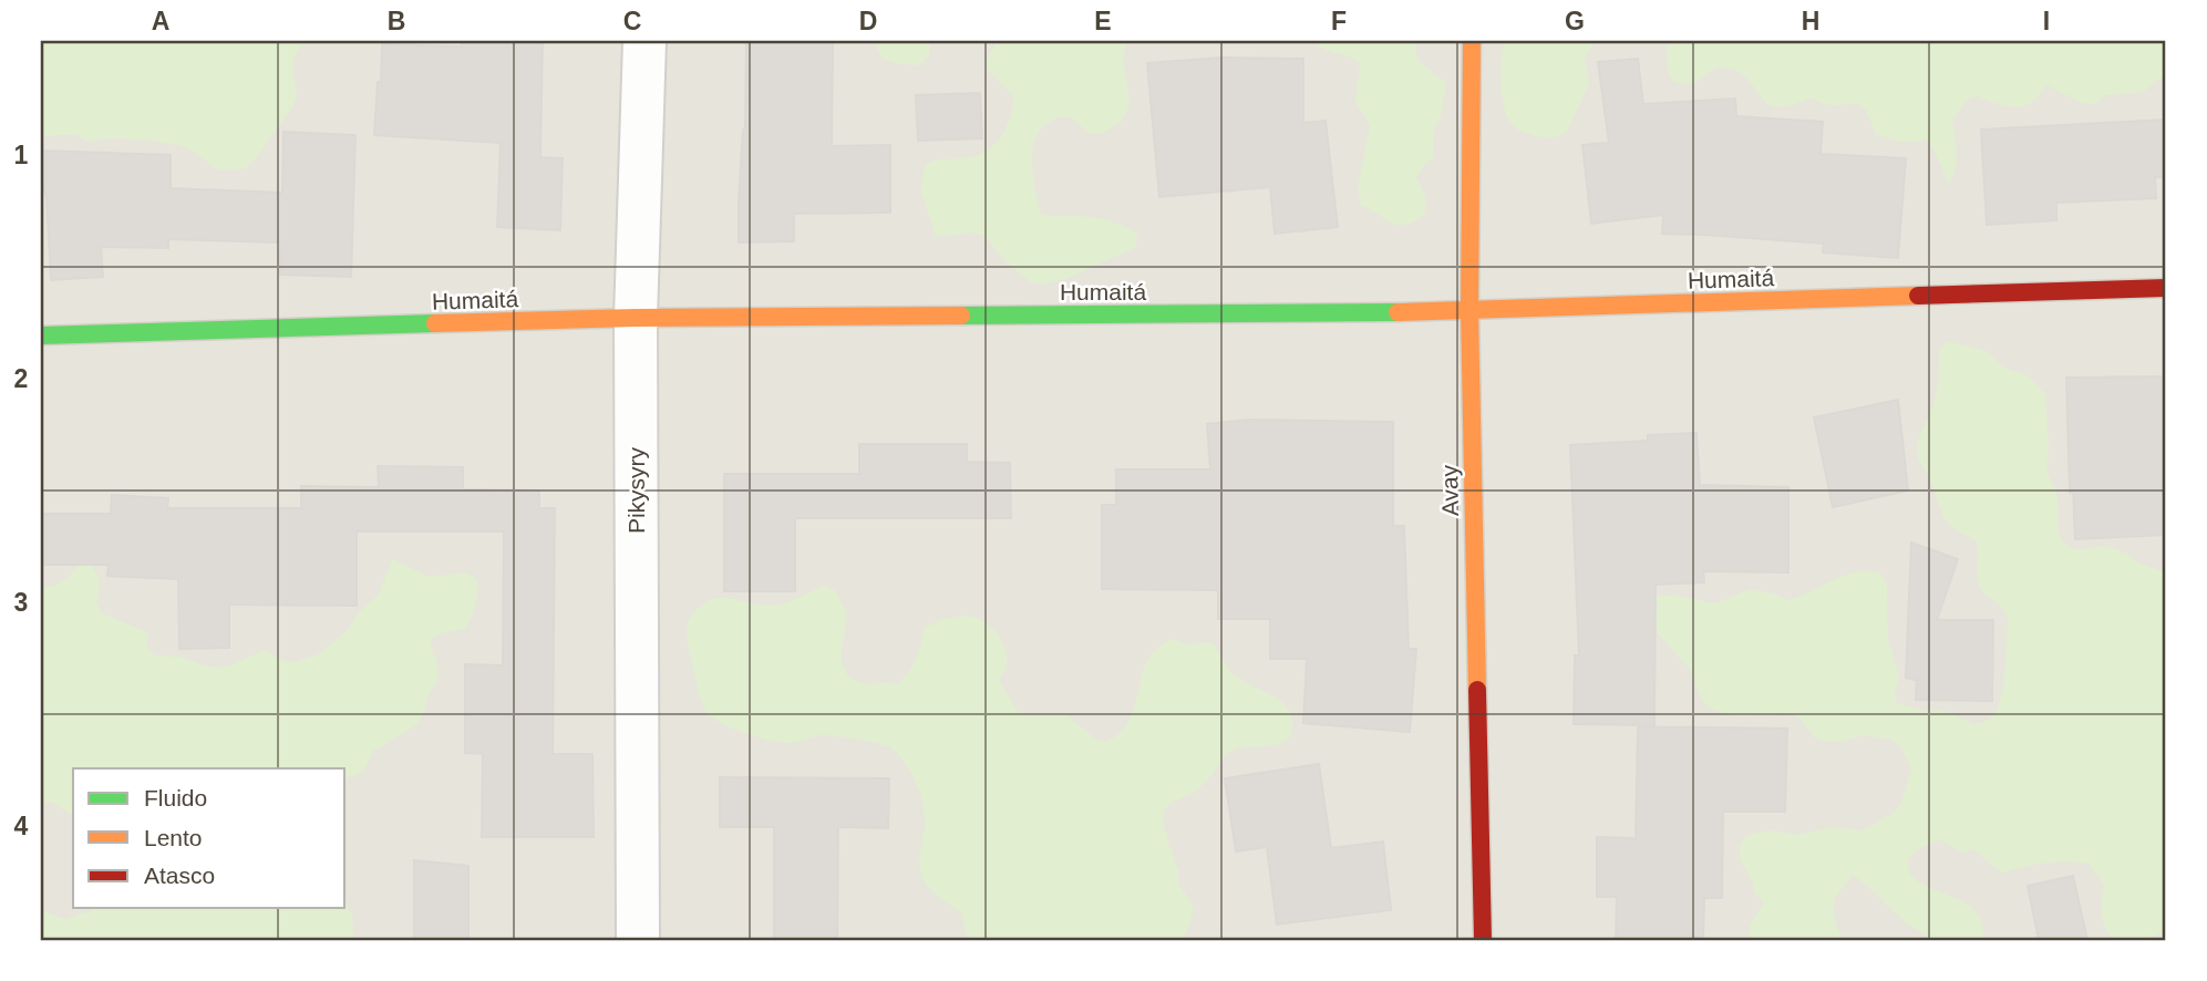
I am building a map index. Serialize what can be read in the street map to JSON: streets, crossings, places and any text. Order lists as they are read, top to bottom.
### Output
{
  "streets": {
    "street": ["Humaitá", "Pikysyry", "Avay"]
  },
  "crossings": [
    ["Humaitá", "Pikysyry"],
    ["Humaitá", "Avay"]
  ],
  "legend": ["Fluido", "Lento", "Atasco"],
  "grid": {
    "columns": [
      "A",
      "B",
      "C",
      "D",
      "E",
      "F",
      "G",
      "H",
      "I"
    ],
    "rows": [
      "1",
      "2",
      "3",
      "4"
    ]
  }
}
